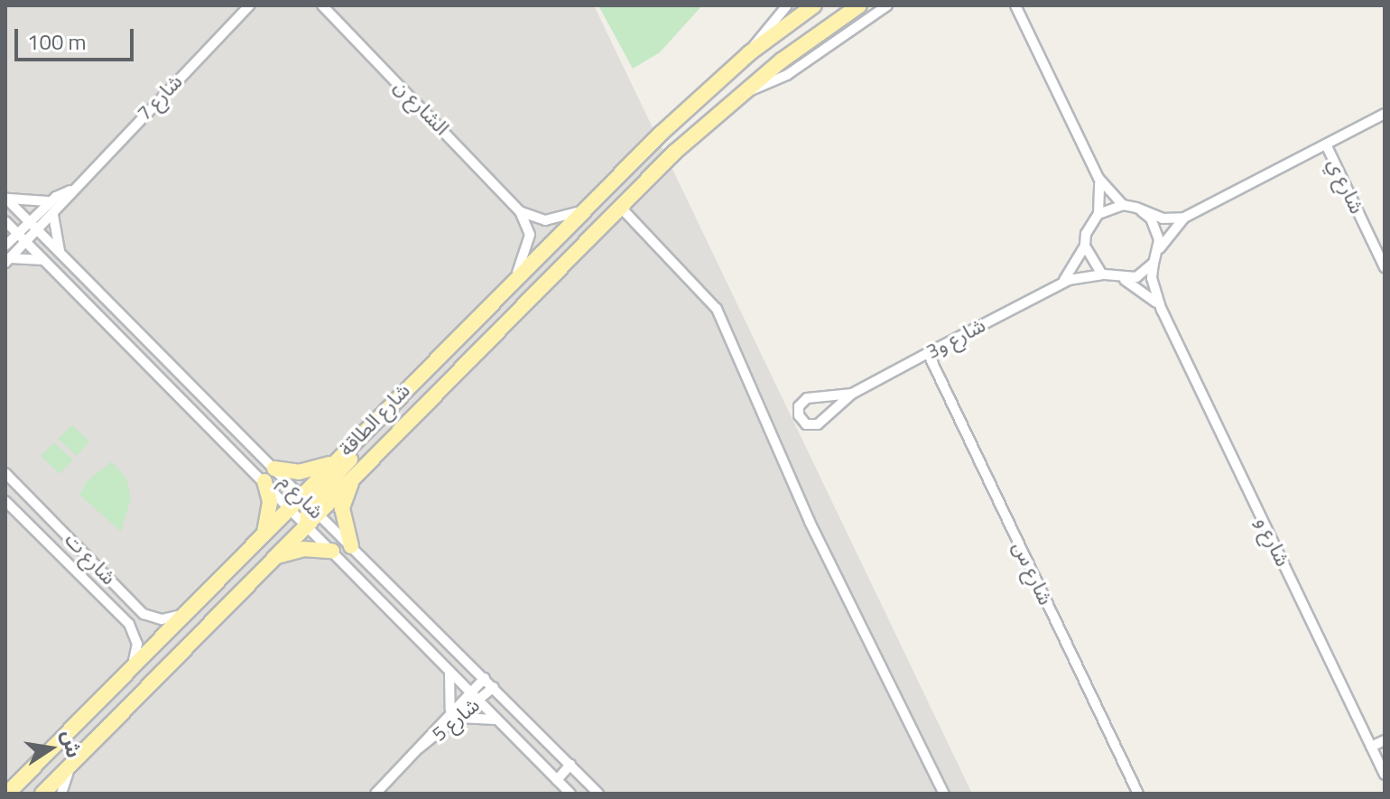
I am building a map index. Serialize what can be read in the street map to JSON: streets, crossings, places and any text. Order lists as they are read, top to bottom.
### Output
{
  "streets": {
    "main road": ["شارع الطاقة"],
    "street": [
      "شارع 7",
      "الشارع ن",
      "شارع ي",
      "شارع و3",
      "شارع م",
      "شارع و",
      "شارع ت",
      "شارع س",
      "شارع 5"
    ]
  },
  "crossings": [
    ["شارع 7", "شارع م"],
    ["الشارع ن", "شارع الطاقة"],
    ["شارع و3", "شارع و"],
    ["شارع و3", "شارع س"],
    ["شارع الطاقة", "شارع م"],
    ["شارع الطاقة", "شارع ت"],
    ["شارع م", "شارع 5"]
  ],
  "scale_bar": "100 m",
  "north": "right"
}
